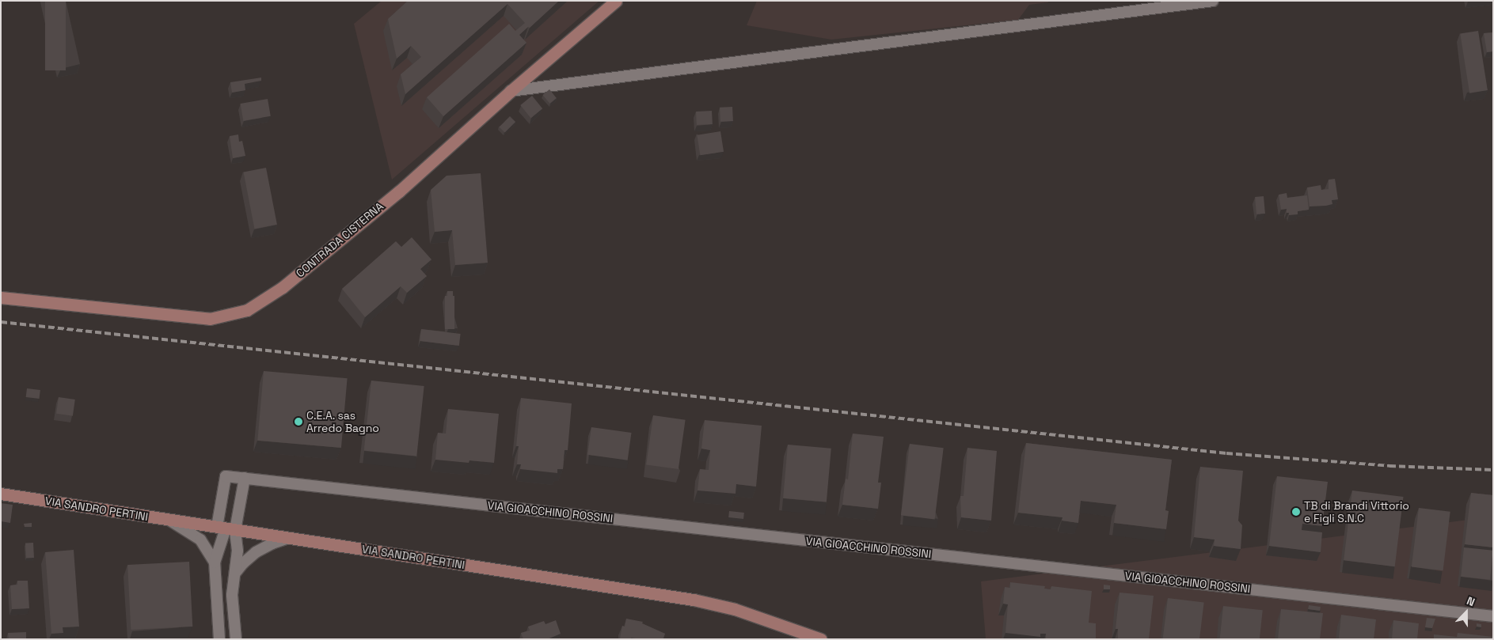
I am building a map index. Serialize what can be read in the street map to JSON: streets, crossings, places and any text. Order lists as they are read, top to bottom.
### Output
{
  "streets": {
    "main road": ["CONTRADA CISTERNA", "VIA SANDRO PERTINI"],
    "street": ["VIA GIOACCHINO ROSSINI"]
  },
  "crossings": [
    ["VIA SANDRO PERTINI", "VIA GIOACCHINO ROSSINI"]
  ],
  "places": ["C.E.A. sas Arredo Bagno", "TB di Brandi Vittorio e Figli S.N.C"],
  "north": "top"
}
